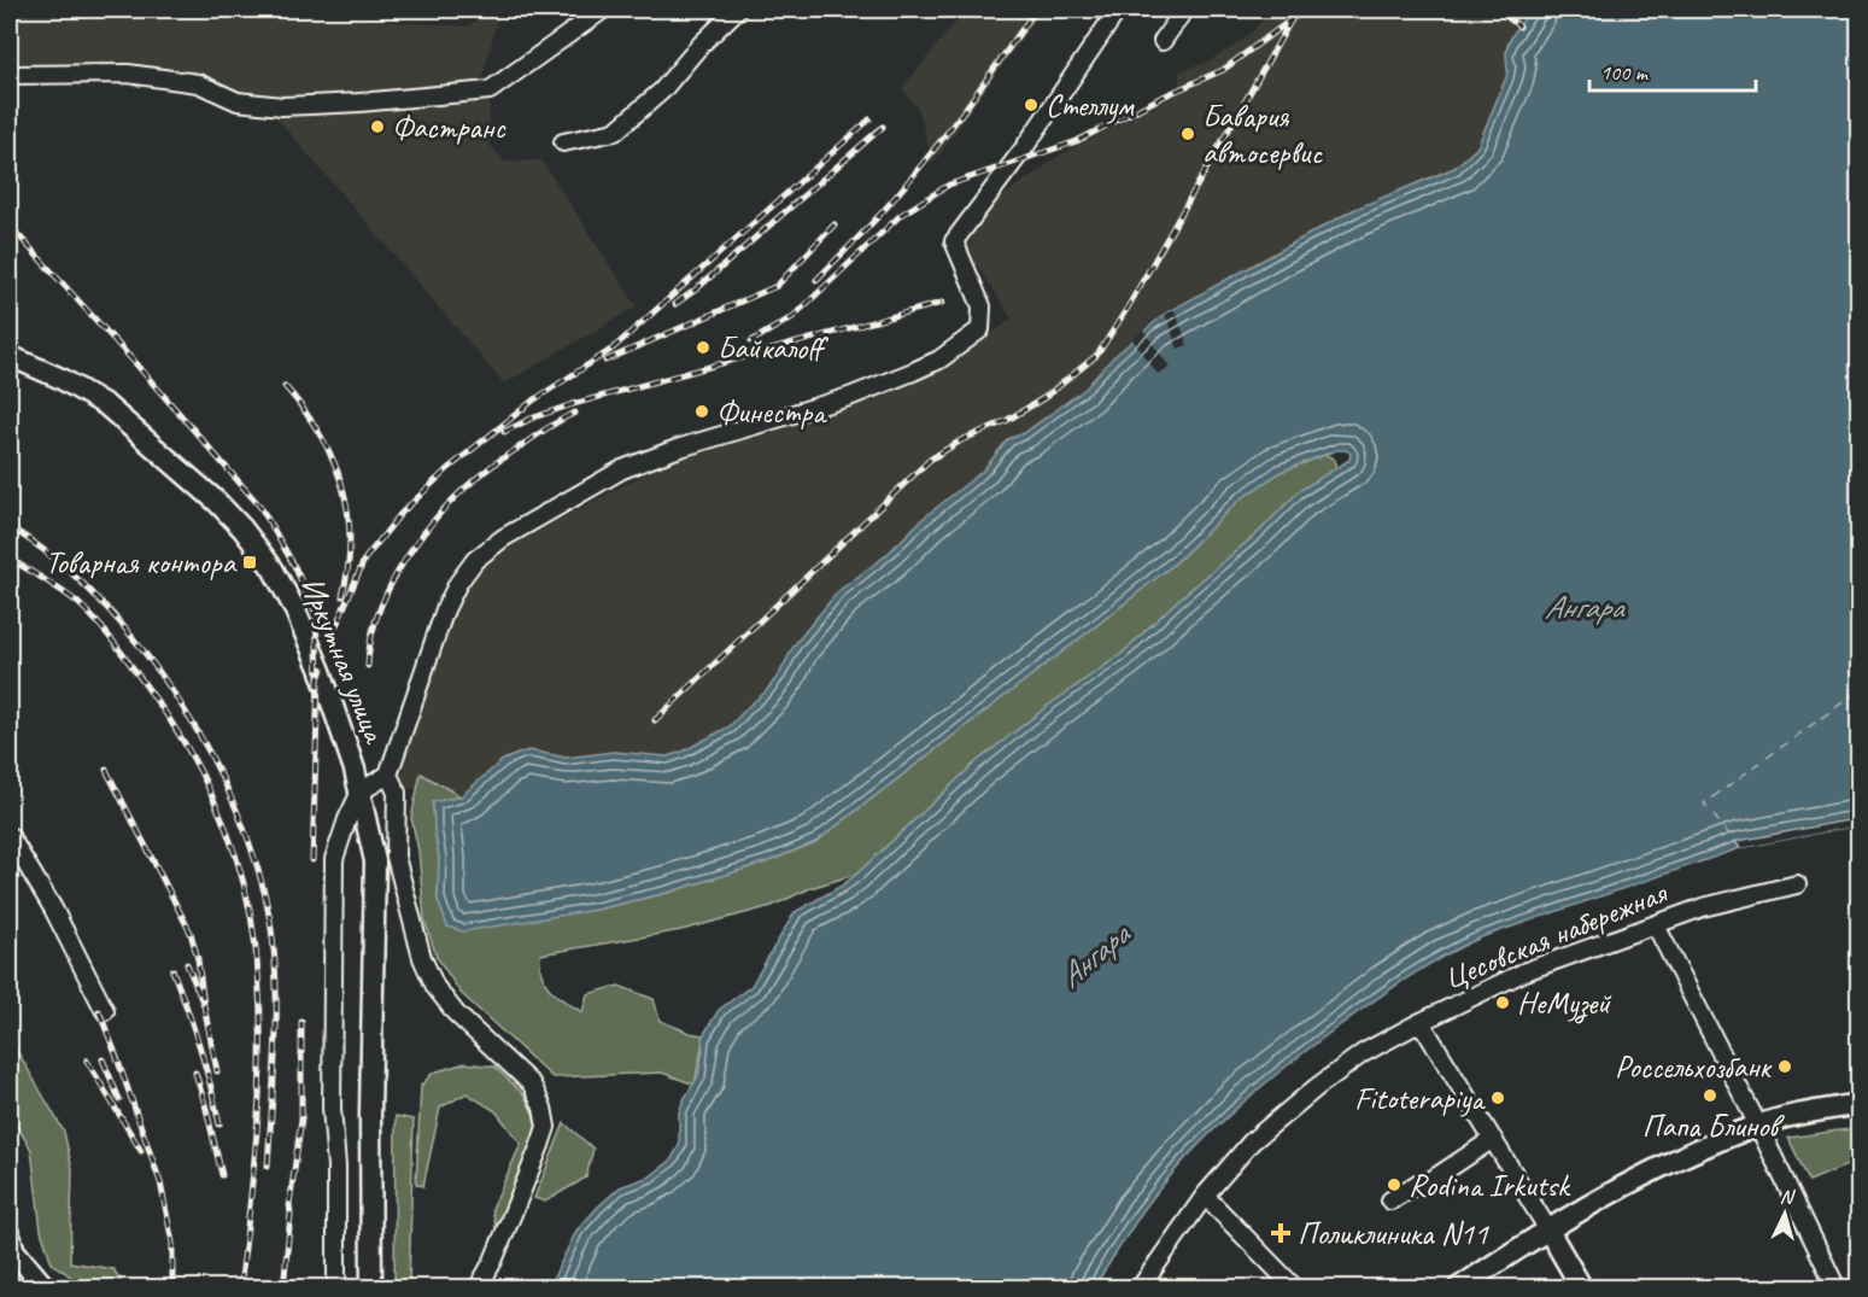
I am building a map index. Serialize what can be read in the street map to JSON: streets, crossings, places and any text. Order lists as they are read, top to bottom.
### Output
{
  "streets": {
    "main road": ["Иркутная улица"],
    "street": ["Цесовская набережная"]
  },
  "water": ["Ангара"],
  "places": {
    "other": [
      "Стеллум",
      "Фастранс",
      "Бавария автосервис",
      "Байкалoff",
      "Финестра",
      "НеМузей",
      "Россельхозбанк",
      "Папа Блинов",
      "Fitoterapiya",
      "Rodina Irkutsk"
    ],
    "transit": ["Товарная контора"],
    "health": ["Поликлиника N11"]
  },
  "scale_bar": "100 m",
  "north": "top"
}
